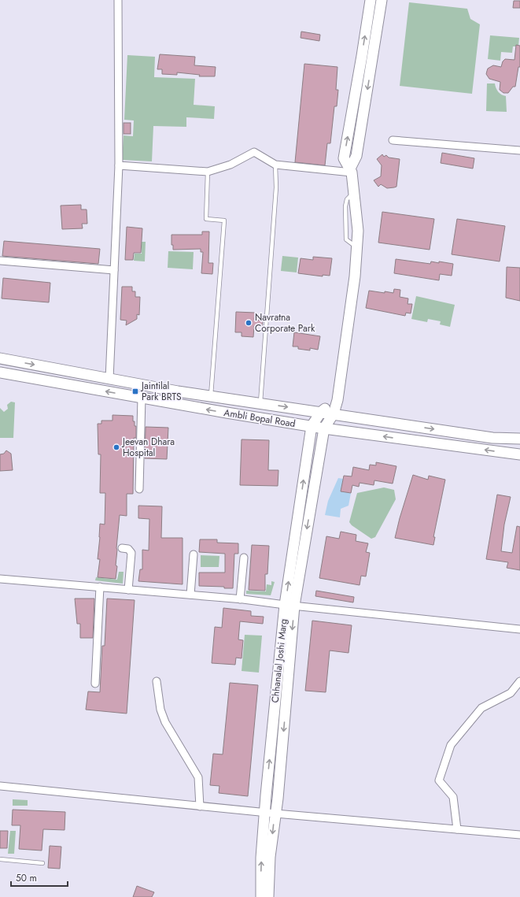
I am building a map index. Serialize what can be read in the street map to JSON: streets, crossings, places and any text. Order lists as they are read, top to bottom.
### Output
{
  "streets": {
    "street": ["Ambli Bopal Road", "Chhanalal Joshi Marg"]
  },
  "crossings": [
    ["Ambli Bopal Road", "Chhanalal Joshi Marg"]
  ],
  "places": {
    "other": ["Navratna Corporate Park", "Jeevan Dhara Hospital"],
    "transit": ["Jaintilal Park BRTS"]
  },
  "scale_bar": "50 m"
}
